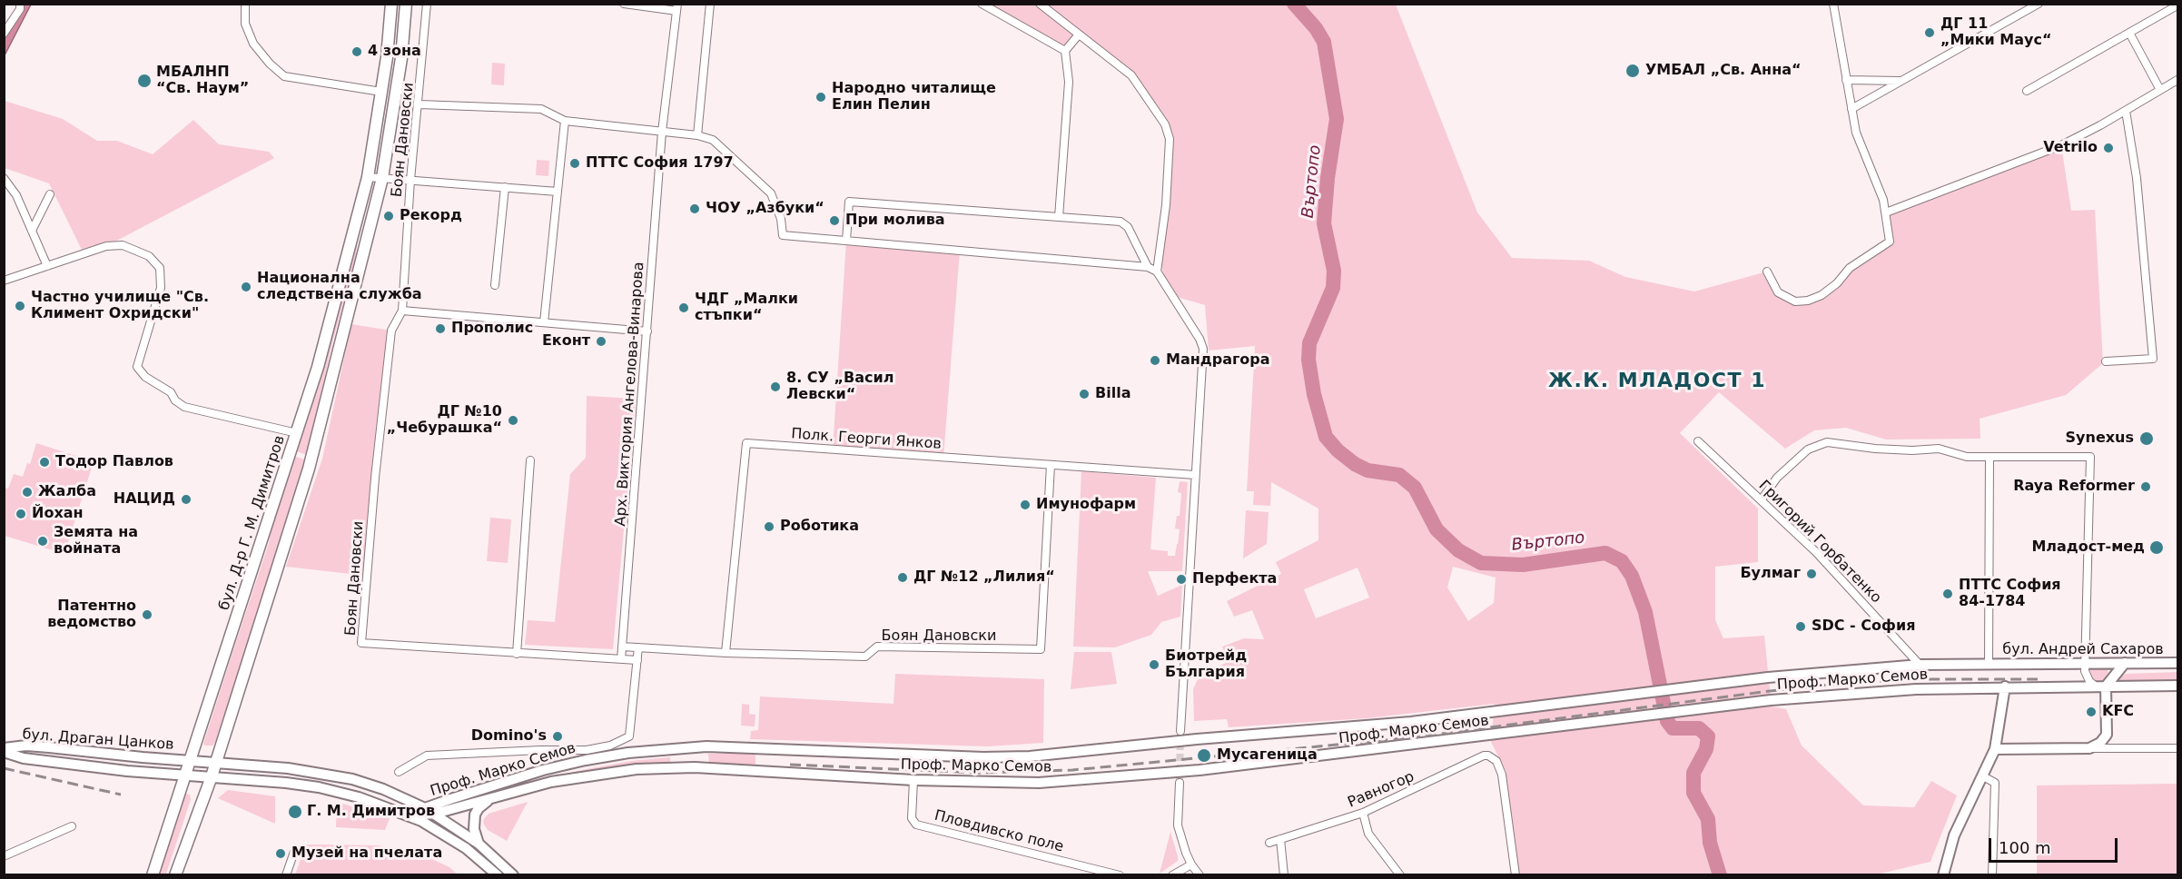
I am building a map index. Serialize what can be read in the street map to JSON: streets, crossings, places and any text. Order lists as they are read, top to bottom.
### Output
{
  "streets": {
    "main road": [
      "бул. Д-р Г. М. Димитров",
      "бул. Андрей Сахаров",
      "Проф. Марко Семов",
      "бул. Драган Цанков"
    ],
    "street": [
      "Боян Дановски",
      "Арх. Виктория Ангелова-Винарова",
      "Полк. Георги Янков",
      "Григорий Горбатенко",
      "Равногор",
      "Пловдивско поле"
    ]
  },
  "crossings": [
    ["Боян Дановски", "Арх. Виктория Ангелова-Винарова"],
    ["Боян Дановски", "Полк. Георги Янков"],
    ["бул. Д-р Г. М. Димитров", "бул. Драган Цанков"],
    ["Григорий Горбатенко", "Проф. Марко Семов"],
    ["бул. Андрей Сахаров", "Проф. Марко Семов"],
    ["Проф. Марко Семов", "бул. Драган Цанков"],
    ["Проф. Марко Семов", "Пловдивско поле"]
  ],
  "districts": ["Ж.К. МЛАДОСТ 1"],
  "water": ["Въртопо"],
  "places": [
    "ДГ 11 „Мики Маус“",
    "4 зона",
    "УМБАЛ „Св. Анна“",
    "MБАЛНП “Св. Наум”",
    "Народно читалище Елин Пелин",
    "Vetrilo",
    "ПТТС София 1797",
    "ЧОУ „Азбуки“",
    "Рекорд",
    "При молива",
    "Национална следствена служба",
    "Частно училище \"Св. Климент Охридски\"",
    "ЧДГ „Малки стъпки“",
    "Прополис",
    "Еконт",
    "Мандрагора",
    "8. СУ „Васил Левски“",
    "Billa",
    "ДГ №10 „Чебурашка“",
    "Synexus",
    "Тодор Павлов",
    "Raya Reformer",
    "Жалба",
    "НАЦИД",
    "Имунофарм",
    "Йохан",
    "Роботика",
    "Земята на войната",
    "Младост-мед",
    "Булмаг",
    "ДГ №12 „Лилия“",
    "Перфекта",
    "ПТТС София 84-1784",
    "Патентно ведомство",
    "SDC - София",
    "Биотрейд България",
    "KFC",
    "Domino's",
    "Мусагеница",
    "Г. М. Димитров",
    "Музей на пчелата"
  ],
  "scale_bar": "100 m"
}
